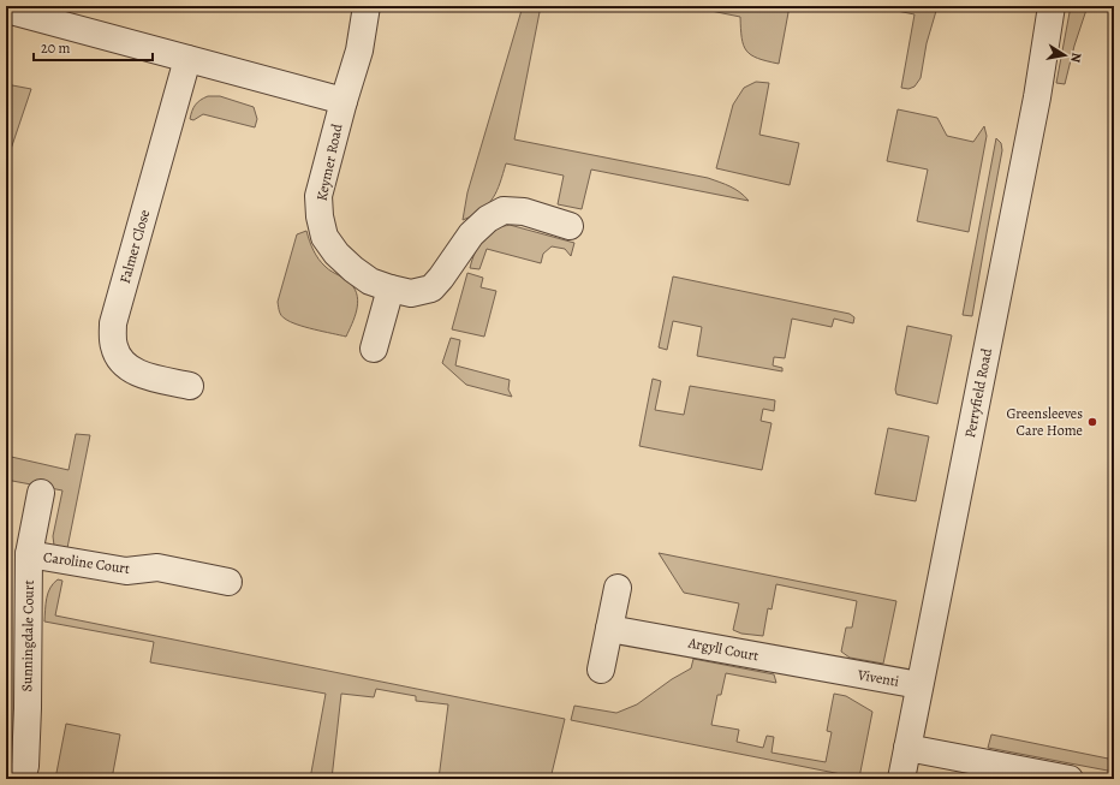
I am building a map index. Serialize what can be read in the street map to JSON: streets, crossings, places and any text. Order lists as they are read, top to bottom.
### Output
{
  "streets": {
    "street": [
      "Keymer Road",
      "Falmer Close",
      "Perryfield Road",
      "Caroline Court",
      "Sunningdale Court",
      "Argyll Court",
      "Viventi"
    ]
  },
  "crossings": [
    ["Perryfield Road", "Viventi"],
    ["Caroline Court", "Sunningdale Court"],
    ["Argyll Court", "Viventi"]
  ],
  "places": ["Greensleeves Care Home"],
  "scale_bar": "20 m",
  "north": "right"
}
